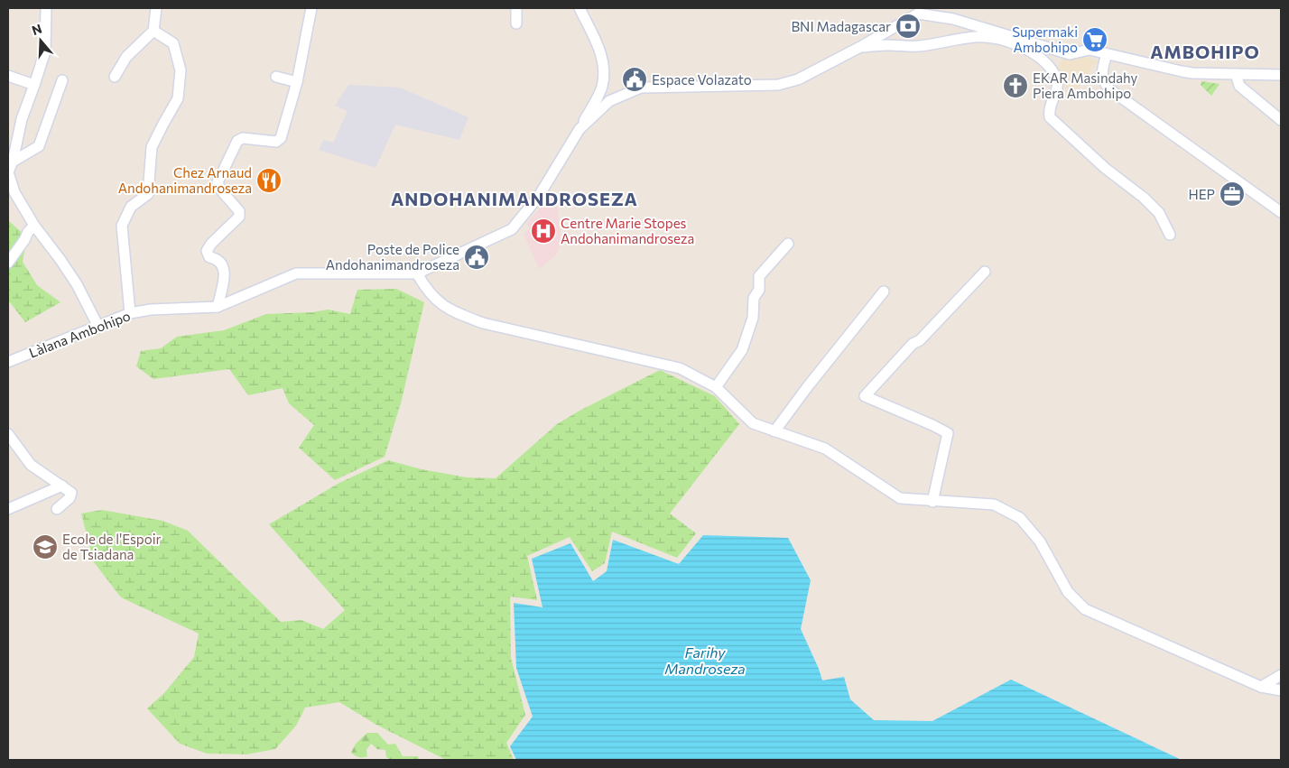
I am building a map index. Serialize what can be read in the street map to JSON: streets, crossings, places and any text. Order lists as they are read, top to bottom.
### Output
{
  "streets": {
    "street": ["Làlana Ambohipo"]
  },
  "districts": ["AMBOHIPO", "ANDOHANIMANDROSEZA"],
  "water": ["Farihy Mandroseza"],
  "places": {
    "bank": ["BNI Madagascar"],
    "supermarket": ["Supermaki Ambohipo"],
    "public building": ["Espace Volazato", "Poste de Police Andohanimandroseza"],
    "church": ["EKAR Masindahy Piera Ambohipo"],
    "restaurant": ["Chez Arnaud Andohanimandroseza"],
    "office": ["HEP"],
    "hospital": ["Centre Marie Stopes Andohanimandroseza"],
    "school or university": ["Ecole de l'Espoir de Tsiadana"]
  },
  "north": "top"
}
